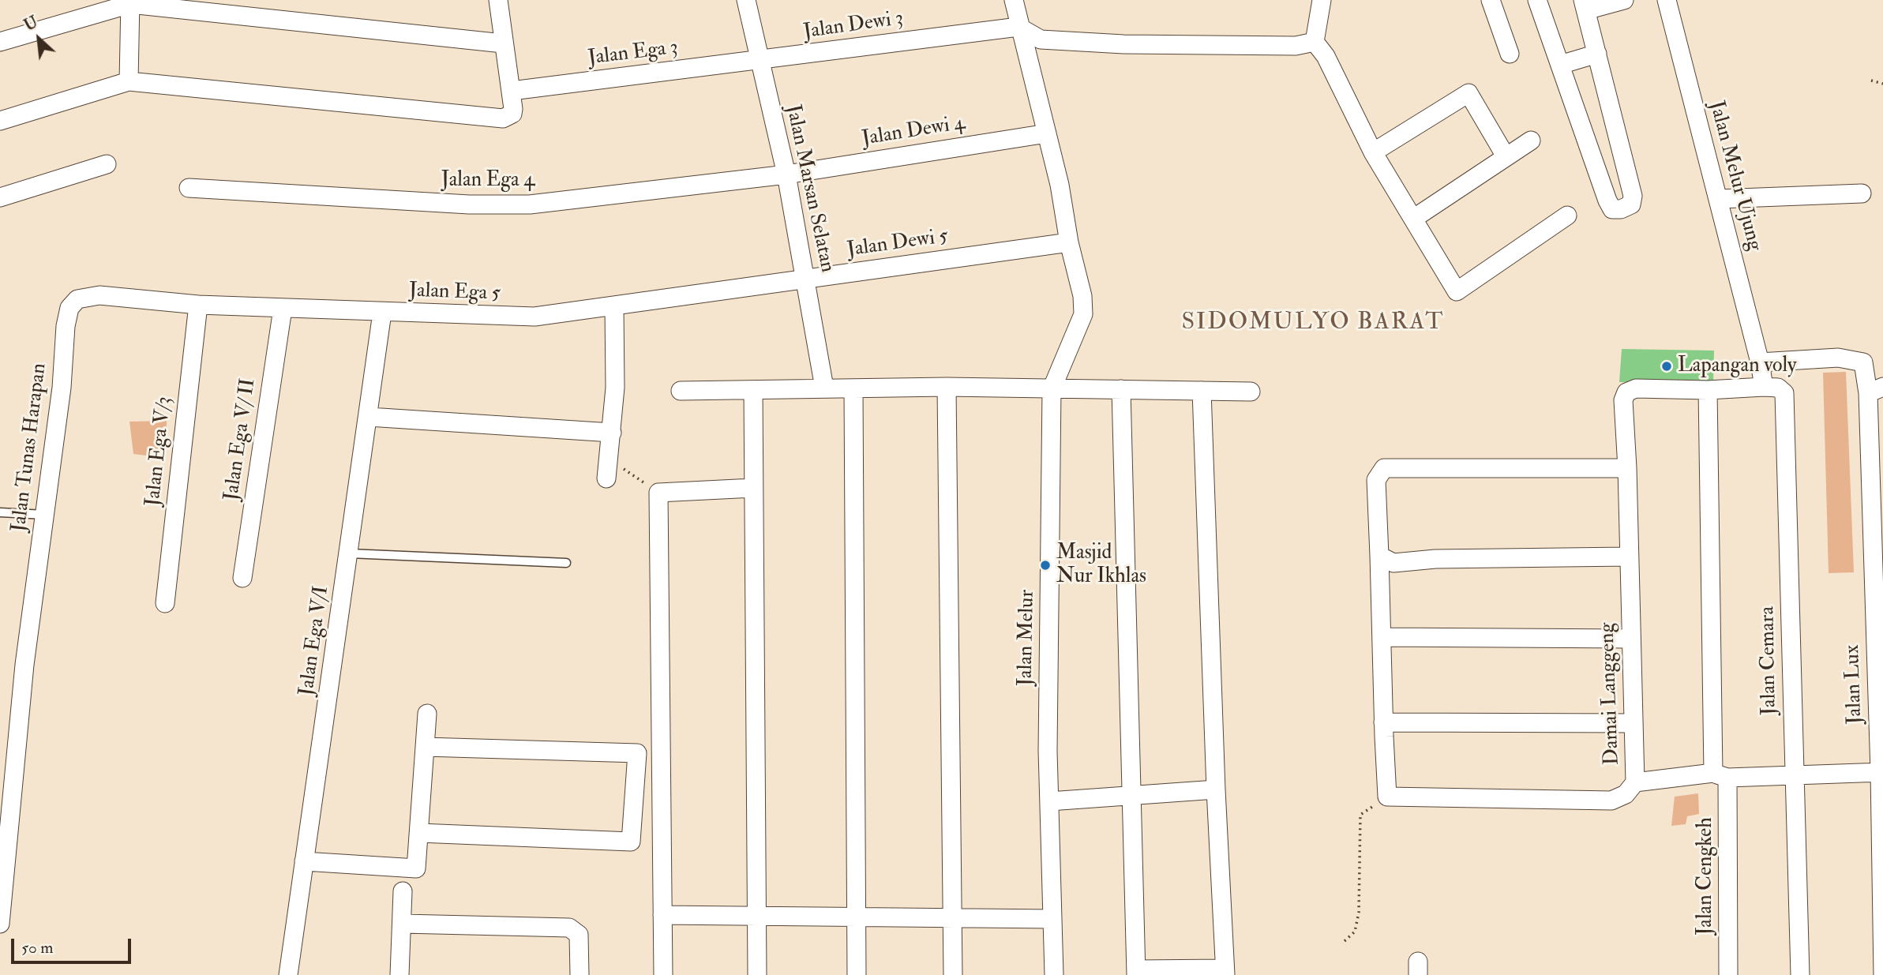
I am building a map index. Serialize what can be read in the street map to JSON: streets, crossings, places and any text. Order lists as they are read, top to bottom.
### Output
{
  "streets": {
    "street": [
      "Jalan Dewi 3",
      "Jalan Ega 3",
      "Jalan Dewi 4",
      "Jalan Melur Ujung",
      "Jalan Ega 4",
      "Jalan Marsan Selatan",
      "Jalan Dewi 5",
      "Jalan Ega 5",
      "Jalan Ega V/ II",
      "Jalan Tunas Harapan",
      "Jalan Ega V/3",
      "Jalan Melur",
      "Jalan Ega V/I",
      "Jalan Cemara",
      "Jalan Lux",
      "Damai Langgeng",
      "Jalan Cengkeh"
    ]
  },
  "crossings": [
    ["Jalan Dewi 3", "Jalan Ega 3"],
    ["Jalan Dewi 3", "Jalan Marsan Selatan"],
    ["Jalan Dewi 3", "Jalan Melur"],
    ["Jalan Ega 3", "Jalan Marsan Selatan"],
    ["Jalan Dewi 4", "Jalan Ega 4"],
    ["Jalan Dewi 4", "Jalan Marsan Selatan"],
    ["Jalan Dewi 4", "Jalan Melur"],
    ["Jalan Melur Ujung", "Jalan Lux"],
    ["Jalan Ega 4", "Jalan Marsan Selatan"],
    ["Jalan Marsan Selatan", "Jalan Dewi 5"],
    ["Jalan Marsan Selatan", "Jalan Ega 5"],
    ["Jalan Dewi 5", "Jalan Ega 5"],
    ["Jalan Dewi 5", "Jalan Melur"],
    ["Jalan Ega 5", "Jalan Ega V/ II"],
    ["Jalan Ega 5", "Jalan Tunas Harapan"],
    ["Jalan Ega 5", "Jalan Ega V/3"],
    ["Jalan Ega 5", "Jalan Ega V/I"],
    ["Jalan Cemara", "Damai Langgeng"],
    ["Jalan Lux", "Damai Langgeng"],
    ["Damai Langgeng", "Jalan Cengkeh"]
  ],
  "districts": ["SIDOMULYO BARAT"],
  "places": ["Lapangan voly", "Masjid Nur Ikhlas"],
  "scale_bar": "50 m",
  "north": "top left"
}
